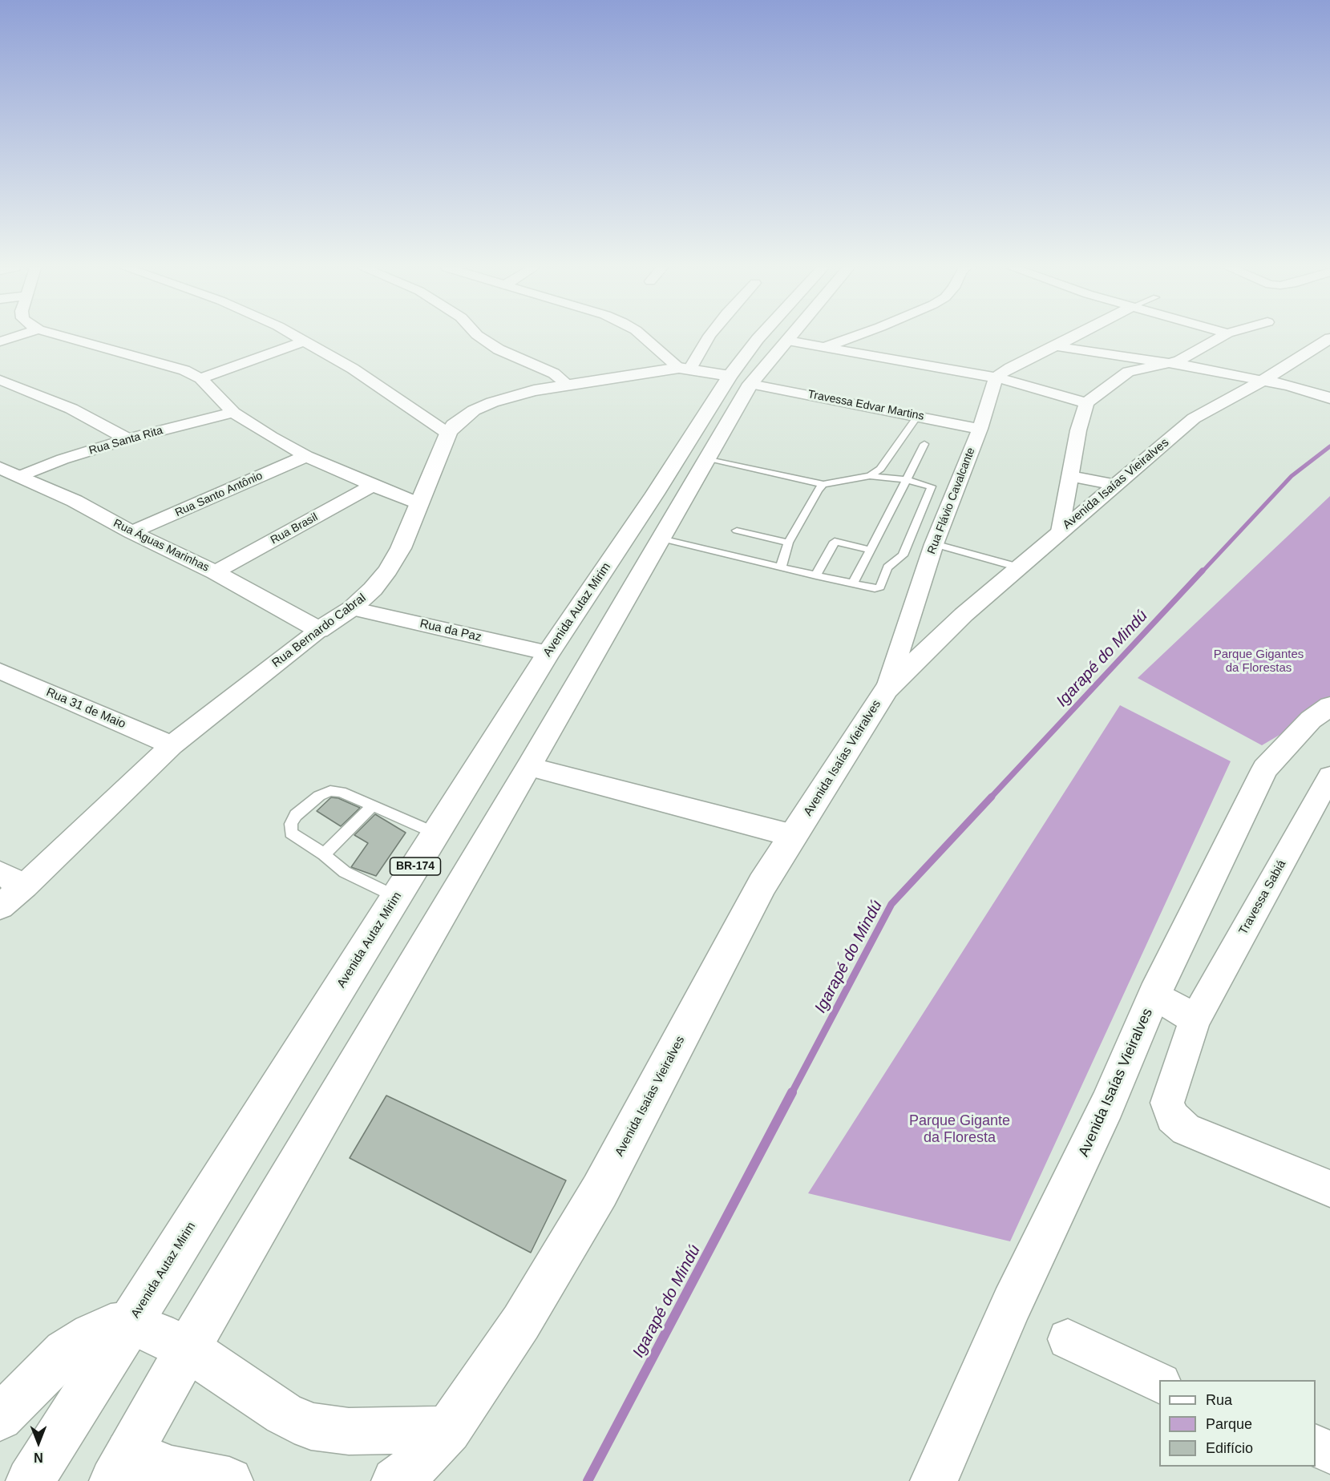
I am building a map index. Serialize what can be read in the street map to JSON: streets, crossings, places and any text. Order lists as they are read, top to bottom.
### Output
{
  "streets": {
    "main road": [
      "Avenida Isaías Vieiralves",
      "Rua Águas Marinhas",
      "Avenida Autaz Mirim",
      "Rua Bernardo Cabral",
      "BR-174"
    ],
    "street": [
      "Travessa Edvar Martins",
      "Rua Santa Rita",
      "Rua Santo Antônio",
      "Rua Flávio Cavalcante",
      "Rua Brasil",
      "Rua da Paz",
      "Rua 31 de Maio",
      "Travessa Sabiá"
    ]
  },
  "crossings": [
    ["Travessa Edvar Martins", "Rua Flávio Cavalcante"],
    ["Travessa Edvar Martins", "Avenida Autaz Mirim"],
    ["Travessa Edvar Martins", "Rua Bernardo Cabral"],
    ["Rua Santa Rita", "Rua Águas Marinhas"],
    ["Avenida Isaías Vieiralves", "Rua Flávio Cavalcante"],
    ["Rua Santo Antônio", "Rua Águas Marinhas"],
    ["Rua Brasil", "Rua Águas Marinhas"],
    ["Rua Águas Marinhas", "Rua Bernardo Cabral"],
    ["Avenida Autaz Mirim", "Rua Bernardo Cabral"],
    ["Avenida Autaz Mirim", "Rua da Paz"],
    ["Rua Bernardo Cabral", "Rua da Paz"],
    ["Rua Bernardo Cabral", "Rua 31 de Maio"]
  ],
  "water": ["Igarapé do Mindú"],
  "parks": ["Parque Gigantes da Florestas", "Parque Gigante da Floresta"],
  "legend": ["Rua", "Parque", "Edifício"],
  "north": "bottom"
}
